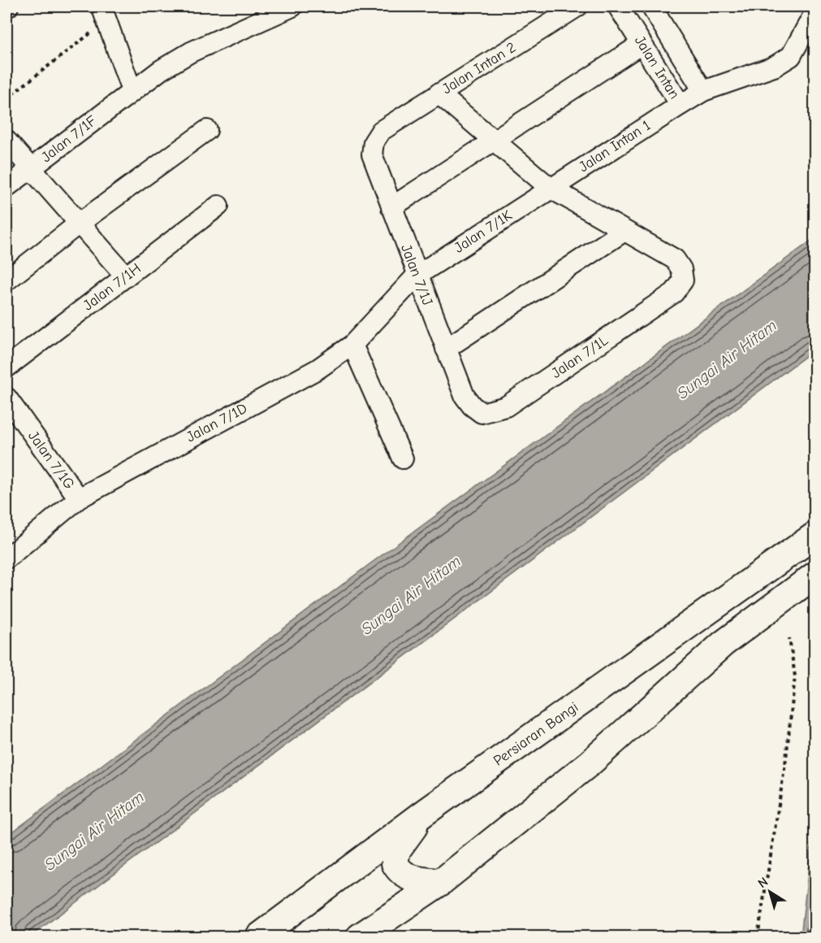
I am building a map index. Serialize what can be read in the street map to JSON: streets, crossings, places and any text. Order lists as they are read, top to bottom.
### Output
{
  "streets": {
    "main road": ["Persiaran Bangi"],
    "street": [
      "Jalan Intan",
      "Jalan Intan 2",
      "Jalan 7/1F",
      "Jalan Intan 1",
      "Jalan 7/1K",
      "Jalan 7/1J",
      "Jalan 7/1H",
      "Jalan 7/1L",
      "Jalan 7/1D",
      "Jalan 7/1G"
    ]
  },
  "crossings": [
    ["Jalan Intan", "Jalan Intan 1"],
    ["Jalan Intan 2", "Jalan 7/1J"],
    ["Jalan Intan 1", "Jalan 7/1K"],
    ["Jalan 7/1K", "Jalan 7/1J"],
    ["Jalan 7/1K", "Jalan 7/1D"],
    ["Jalan 7/1J", "Jalan 7/1L"],
    ["Jalan 7/1J", "Jalan 7/1D"],
    ["Jalan 7/1D", "Jalan 7/1G"]
  ],
  "water": ["Sungai Air Hitam"],
  "north": "top left"
}
